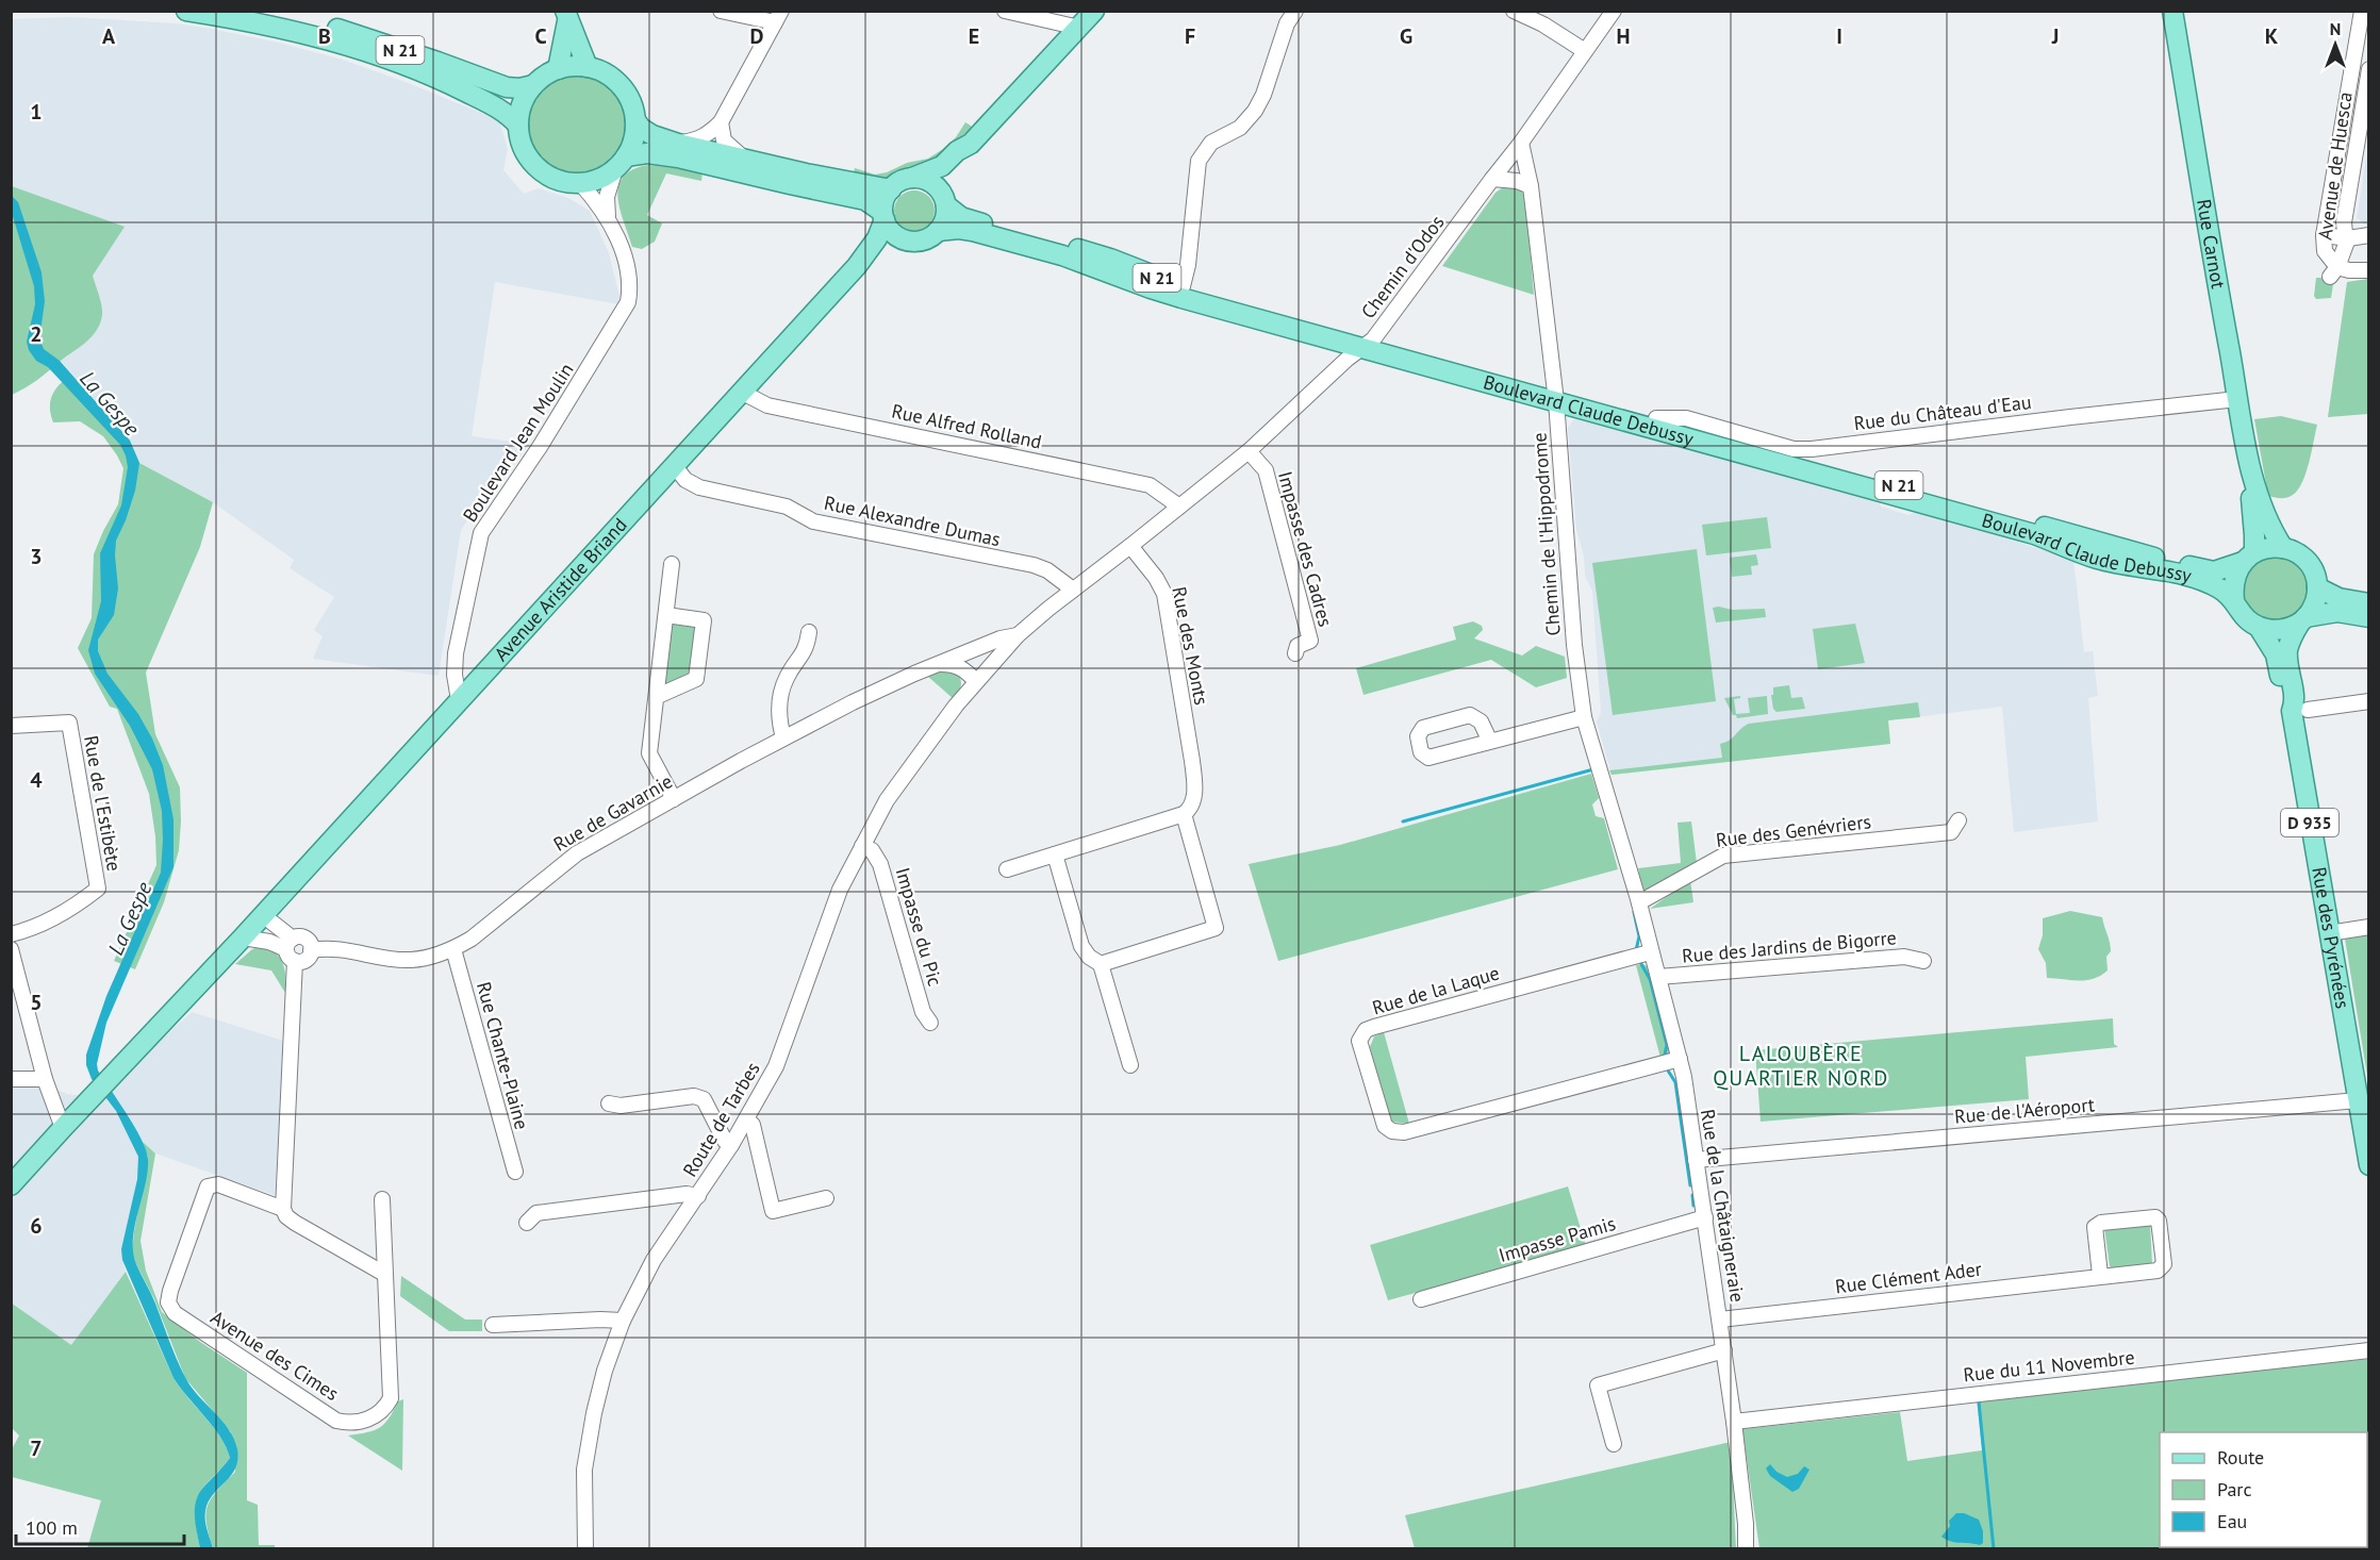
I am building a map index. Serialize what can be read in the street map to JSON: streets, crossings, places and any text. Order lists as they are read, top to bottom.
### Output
{
  "streets": {
    "main road": [
      "N 21",
      "Rue Carnot",
      "Boulevard Claude Debussy",
      "Avenue Aristide Briand",
      "D 935",
      "Rue des Pyrénées"
    ],
    "street": [
      "Avenue de Huesca",
      "Chemin d'Odos",
      "Rue du Château d'Eau",
      "Rue Alfred Rolland",
      "Boulevard Jean Moulin",
      "Rue Alexandre Dumas",
      "Chemin de l'Hippodrome",
      "Impasse des Cadres",
      "Rue des Monts",
      "Rue de l'Estibète",
      "Rue de Gavarnie",
      "Rue des Genévriers",
      "Impasse du Pic",
      "Rue des Jardins de Bigorre",
      "Rue de la Laque",
      "Rue Chante-Plaine",
      "Rue de l'Aéroport",
      "Route de Tarbes",
      "Rue de la Châtaigneraie",
      "Impasse Pamis",
      "Rue Clément Ader",
      "Avenue des Cimes",
      "Rue du 11 Novembre"
    ]
  },
  "crossings": [
    ["N 21", "Boulevard Jean Moulin"],
    ["Rue Carnot", "Boulevard Claude Debussy"],
    ["Rue Carnot", "Rue du Château d'Eau"],
    ["Rue Carnot", "D 935"],
    ["Chemin d'Odos", "Boulevard Claude Debussy"],
    ["Chemin d'Odos", "Rue Alfred Rolland"],
    ["Chemin d'Odos", "Rue Alexandre Dumas"],
    ["Chemin d'Odos", "Chemin de l'Hippodrome"],
    ["Chemin d'Odos", "Impasse des Cadres"],
    ["Chemin d'Odos", "Rue des Monts"],
    ["Chemin d'Odos", "Route de Tarbes"],
    ["Boulevard Claude Debussy", "Rue du Château d'Eau"],
    ["Boulevard Claude Debussy", "Chemin de l'Hippodrome"],
    ["Boulevard Claude Debussy", "Avenue Aristide Briand"],
    ["Boulevard Claude Debussy", "D 935"],
    ["Rue Alfred Rolland", "Avenue Aristide Briand"],
    ["Boulevard Jean Moulin", "Avenue Aristide Briand"],
    ["Rue Alexandre Dumas", "Avenue Aristide Briand"],
    ["Rue Alexandre Dumas", "Route de Tarbes"],
    ["Chemin de l'Hippodrome", "Rue de la Châtaigneraie"],
    ["Rue de Gavarnie", "Rue Chante-Plaine"],
    ["Rue de Gavarnie", "Route de Tarbes"],
    ["D 935", "Rue des Pyrénées"],
    ["Rue des Genévriers", "Rue de la Châtaigneraie"],
    ["Impasse du Pic", "Route de Tarbes"],
    ["Rue des Pyrénées", "Rue de l'Aéroport"],
    ["Rue des Jardins de Bigorre", "Rue de la Châtaigneraie"],
    ["Rue de la Laque", "Rue de la Châtaigneraie"],
    ["Rue de l'Aéroport", "Rue de la Châtaigneraie"],
    ["Rue de la Châtaigneraie", "Impasse Pamis"],
    ["Rue de la Châtaigneraie", "Rue Clément Ader"],
    ["Rue de la Châtaigneraie", "Rue du 11 Novembre"]
  ],
  "districts": ["LALOUBÈRE QUARTIER NORD"],
  "water": ["La Gespe"],
  "legend": ["Route", "Parc", "Eau"],
  "scale_bar": "100 m",
  "north": "top",
  "grid": {
    "columns": [
      "A",
      "B",
      "C",
      "D",
      "E",
      "F",
      "G",
      "H",
      "I",
      "J",
      "K"
    ],
    "rows": [
      "1",
      "2",
      "3",
      "4",
      "5",
      "6",
      "7"
    ]
  }
}
